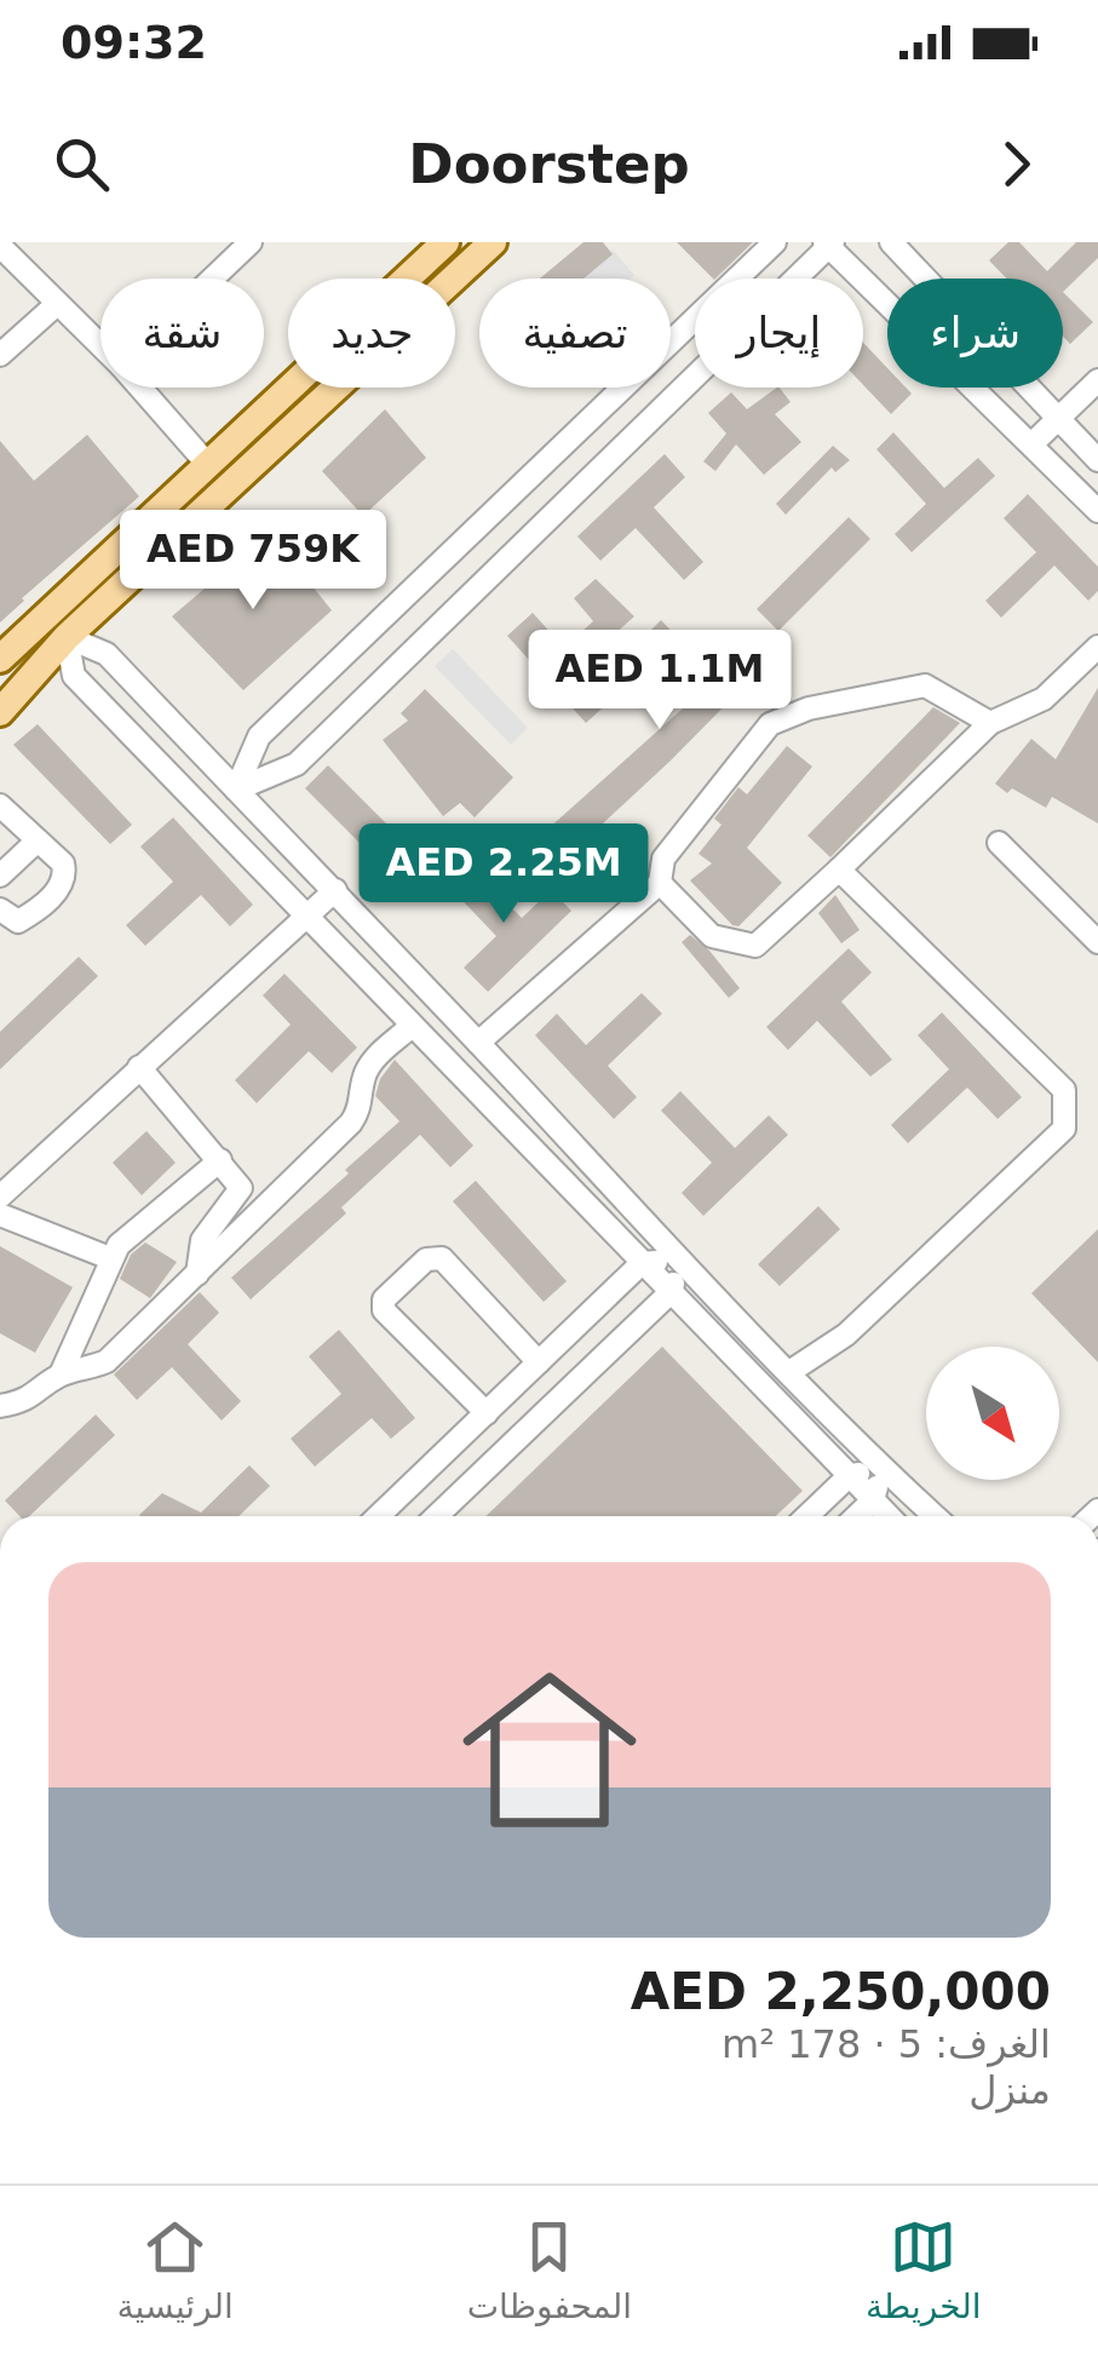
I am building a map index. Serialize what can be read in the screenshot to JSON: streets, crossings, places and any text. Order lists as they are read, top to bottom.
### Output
{
  "north": "bottom right",
  "page": {
    "status": "09:32",
    "header": "Doorstep",
    "chip": [
      "شراء",
      "إيجار",
      "تصفية",
      "جديد",
      "شقة"
    ],
    "price": ["AED 759K", "AED 1.1M", "AED 2.25M"],
    "list": [
      {
        "name": "AED 2,250,000",
        "note": "الغرف: 5 · 178 m² · منزل"
      }
    ],
    "tabs": ["الخريطة", "المحفوظات", "الرئيسية"]
  }
}
